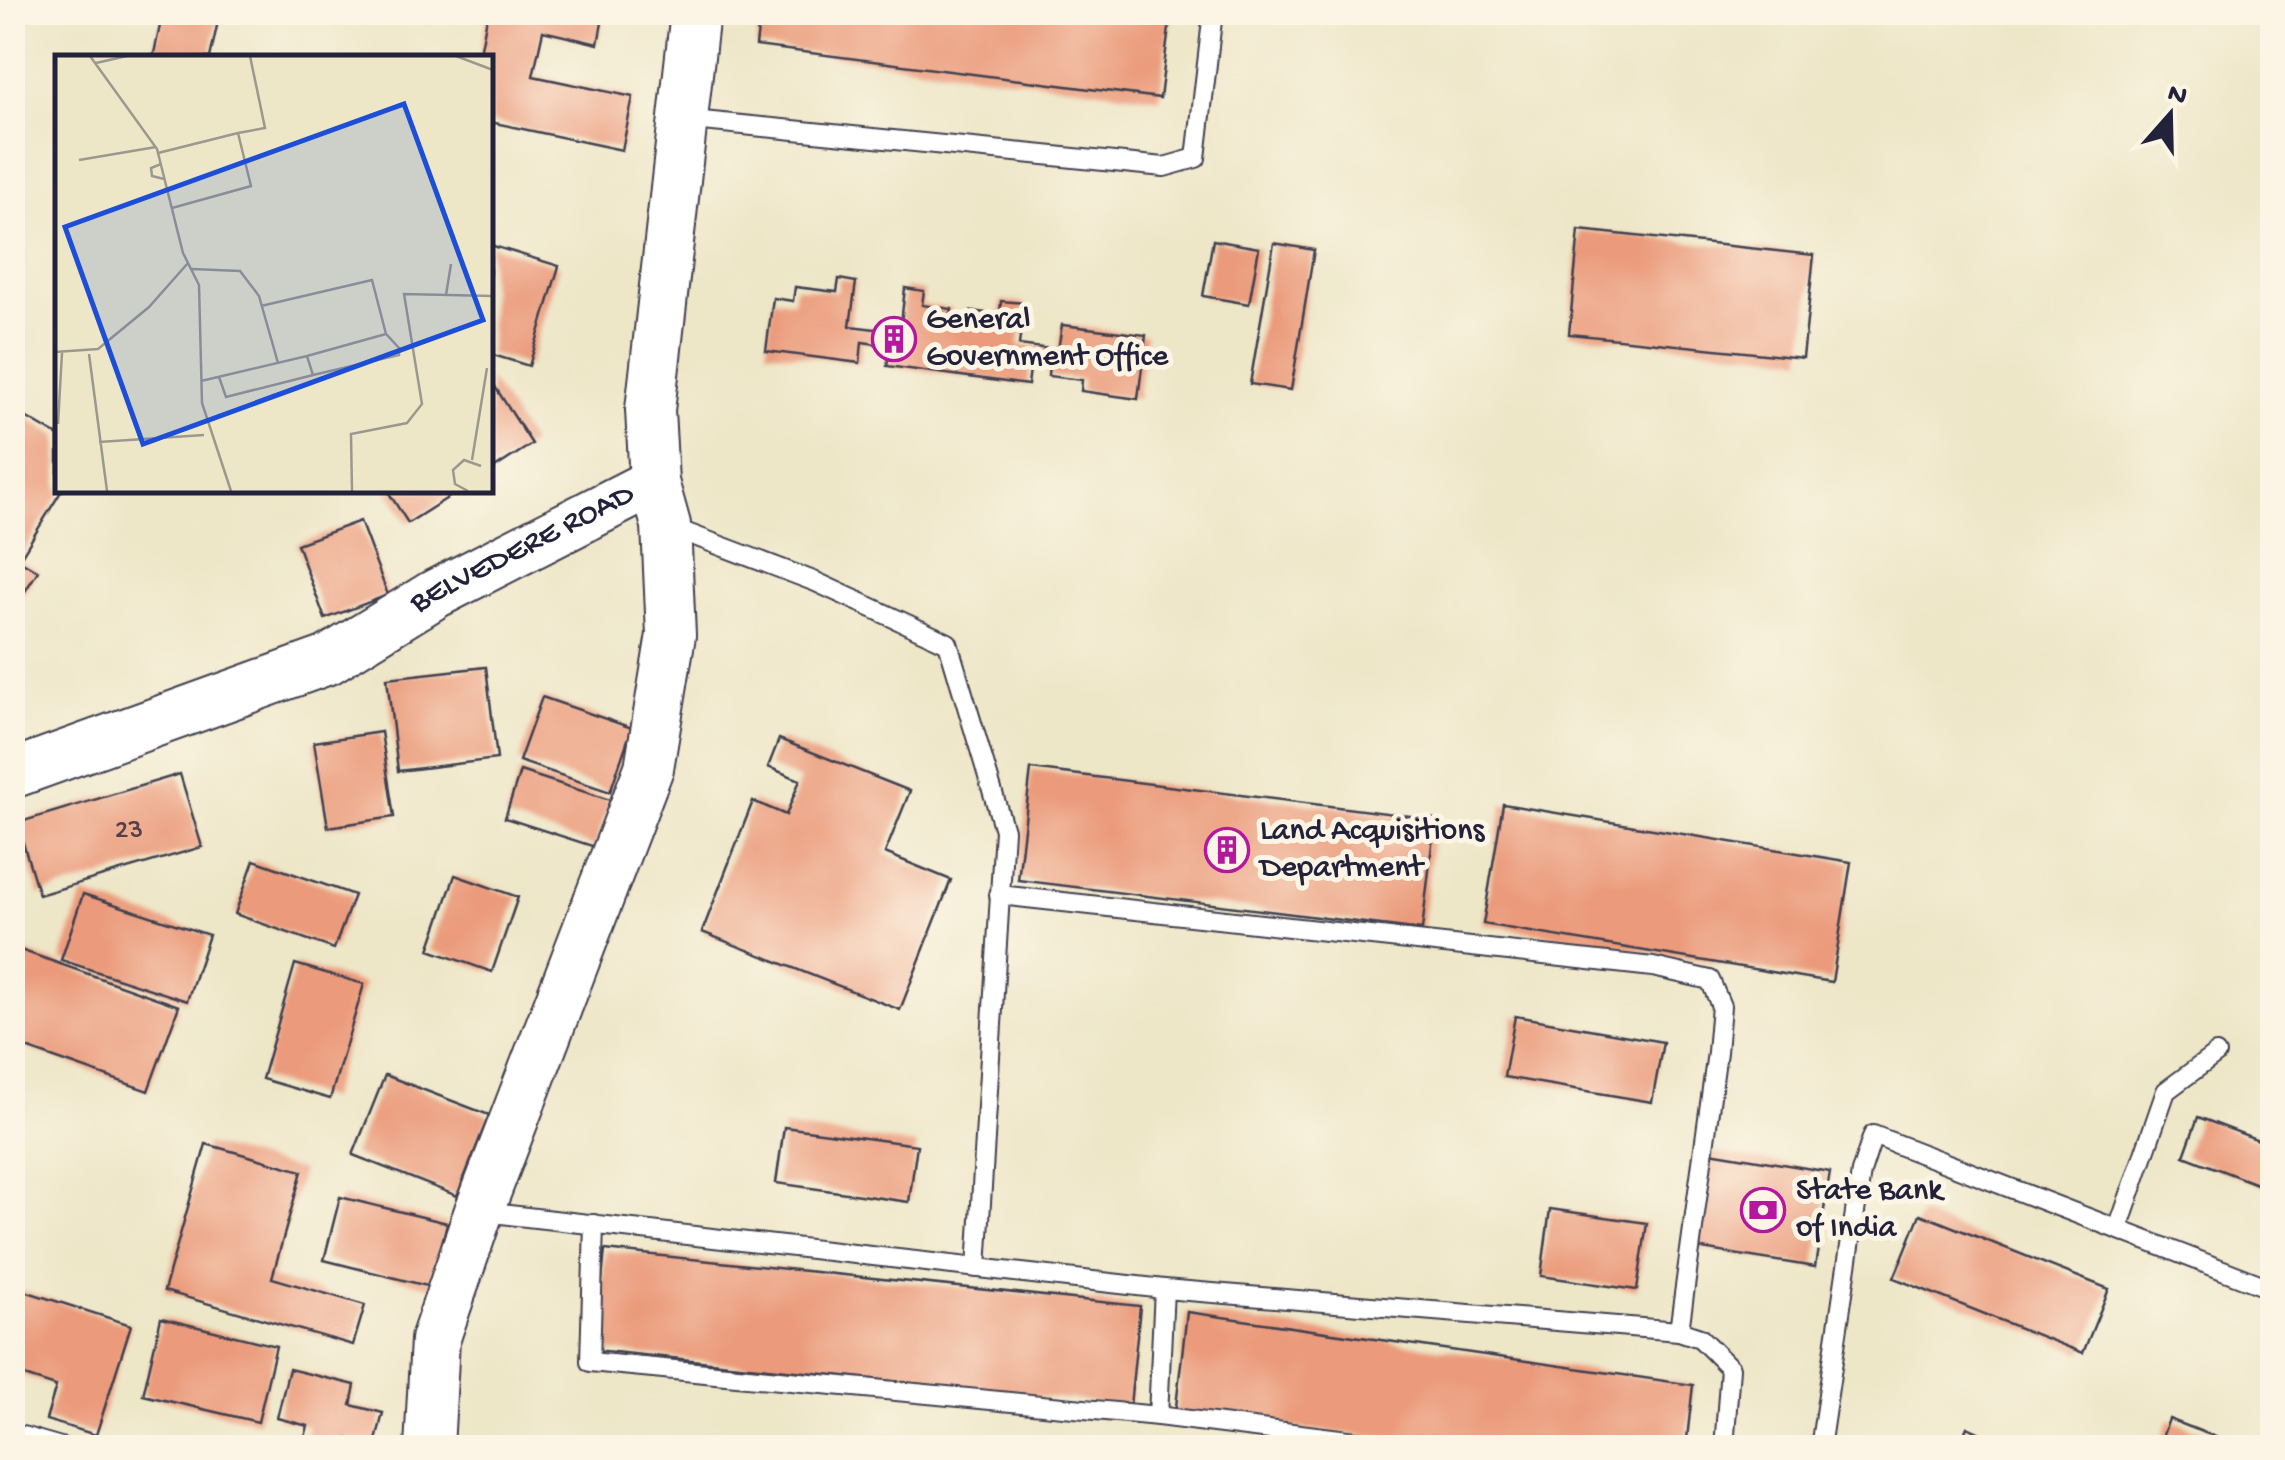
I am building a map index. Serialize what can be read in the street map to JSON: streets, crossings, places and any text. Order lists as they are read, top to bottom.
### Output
{
  "streets": {
    "main road": ["BELVEDERE ROAD"]
  },
  "places": {
    "building": ["General Government Office", "Land Acquisitions Department"],
    "bank": ["State Bank of India"]
  },
  "house_numbers": ["23"],
  "north": "top"
}
